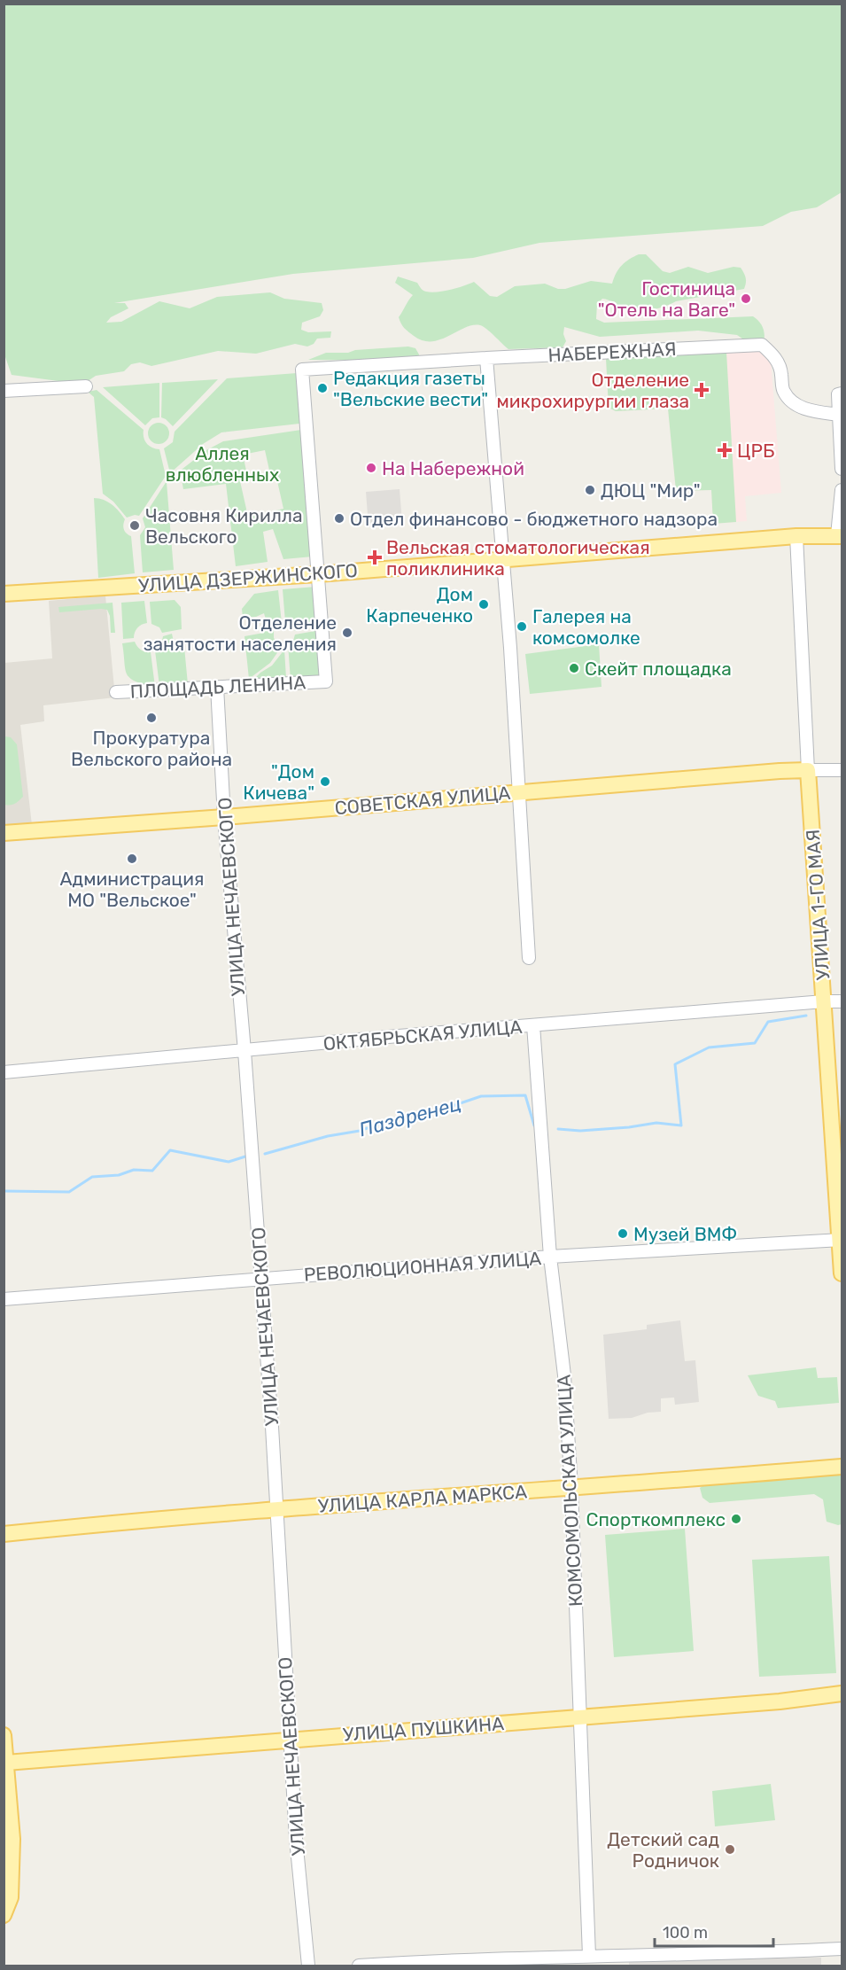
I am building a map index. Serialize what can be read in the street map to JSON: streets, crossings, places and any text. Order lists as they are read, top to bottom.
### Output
{
  "streets": {
    "main road": [
      "УЛИЦА ДЗЕРЖИНСКОГО",
      "СОВЕТСКАЯ УЛИЦА",
      "УЛИЦА 1-ГО МАЯ",
      "УЛИЦА КАРЛА МАРКСА",
      "УЛИЦА ПУШКИНА"
    ],
    "street": [
      "НАБЕРЕЖНАЯ",
      "ПЛОЩАДЬ ЛЕНИНА",
      "УЛИЦА НЕЧАЕВСКОГО",
      "ОКТЯБРЬСКАЯ УЛИЦА",
      "РЕВОЛЮЦИОННАЯ УЛИЦА",
      "КОМСОМОЛЬСКАЯ УЛИЦА"
    ]
  },
  "crossings": [
    ["НАБЕРЕЖНАЯ", "ПЛОЩАДЬ ЛЕНИНА"],
    ["УЛИЦА ДЗЕРЖИНСКОГО", "ПЛОЩАДЬ ЛЕНИНА"],
    ["УЛИЦА ДЗЕРЖИНСКОГО", "УЛИЦА 1-ГО МАЯ"],
    ["ПЛОЩАДЬ ЛЕНИНА", "УЛИЦА НЕЧАЕВСКОГО"],
    ["СОВЕТСКАЯ УЛИЦА", "УЛИЦА НЕЧАЕВСКОГО"],
    ["СОВЕТСКАЯ УЛИЦА", "УЛИЦА 1-ГО МАЯ"],
    ["УЛИЦА НЕЧАЕВСКОГО", "ОКТЯБРЬСКАЯ УЛИЦА"],
    ["УЛИЦА НЕЧАЕВСКОГО", "РЕВОЛЮЦИОННАЯ УЛИЦА"],
    ["УЛИЦА НЕЧАЕВСКОГО", "УЛИЦА КАРЛА МАРКСА"],
    ["УЛИЦА НЕЧАЕВСКОГО", "УЛИЦА ПУШКИНА"],
    ["УЛИЦА 1-ГО МАЯ", "ОКТЯБРЬСКАЯ УЛИЦА"],
    ["УЛИЦА 1-ГО МАЯ", "РЕВОЛЮЦИОННАЯ УЛИЦА"],
    ["ОКТЯБРЬСКАЯ УЛИЦА", "КОМСОМОЛЬСКАЯ УЛИЦА"],
    ["РЕВОЛЮЦИОННАЯ УЛИЦА", "КОМСОМОЛЬСКАЯ УЛИЦА"],
    ["КОМСОМОЛЬСКАЯ УЛИЦА", "УЛИЦА КАРЛА МАРКСА"],
    ["КОМСОМОЛЬСКАЯ УЛИЦА", "УЛИЦА ПУШКИНА"]
  ],
  "water": ["Паздренец"],
  "parks": ["Аллея влюбленных"],
  "places": {
    "other": [
      "Гостиница \"Отель на Ваге\"",
      "Редакция газеты \"Вельские вести\"",
      "На Набережной",
      "ДЮЦ \"Мир\"",
      "Отдел финансово - бюджетного надзора",
      "Часовня Кирилла Вельского",
      "Дом Карпеченко",
      "Галерея на комсомолке",
      "Отделение занятости населения",
      "Скейт площадка",
      "Прокуратура Вельского района",
      "\"Дом Кичева\"",
      "Администрация МО \"Вельское\"",
      "Музей ВМФ",
      "Спорткомплекс",
      "Детский сад Родничок"
    ],
    "health": ["Отделение микрохирургии глаза", "ЦРБ", "Вельская стоматологическая поликлиника"]
  },
  "scale_bar": "100 m"
}
